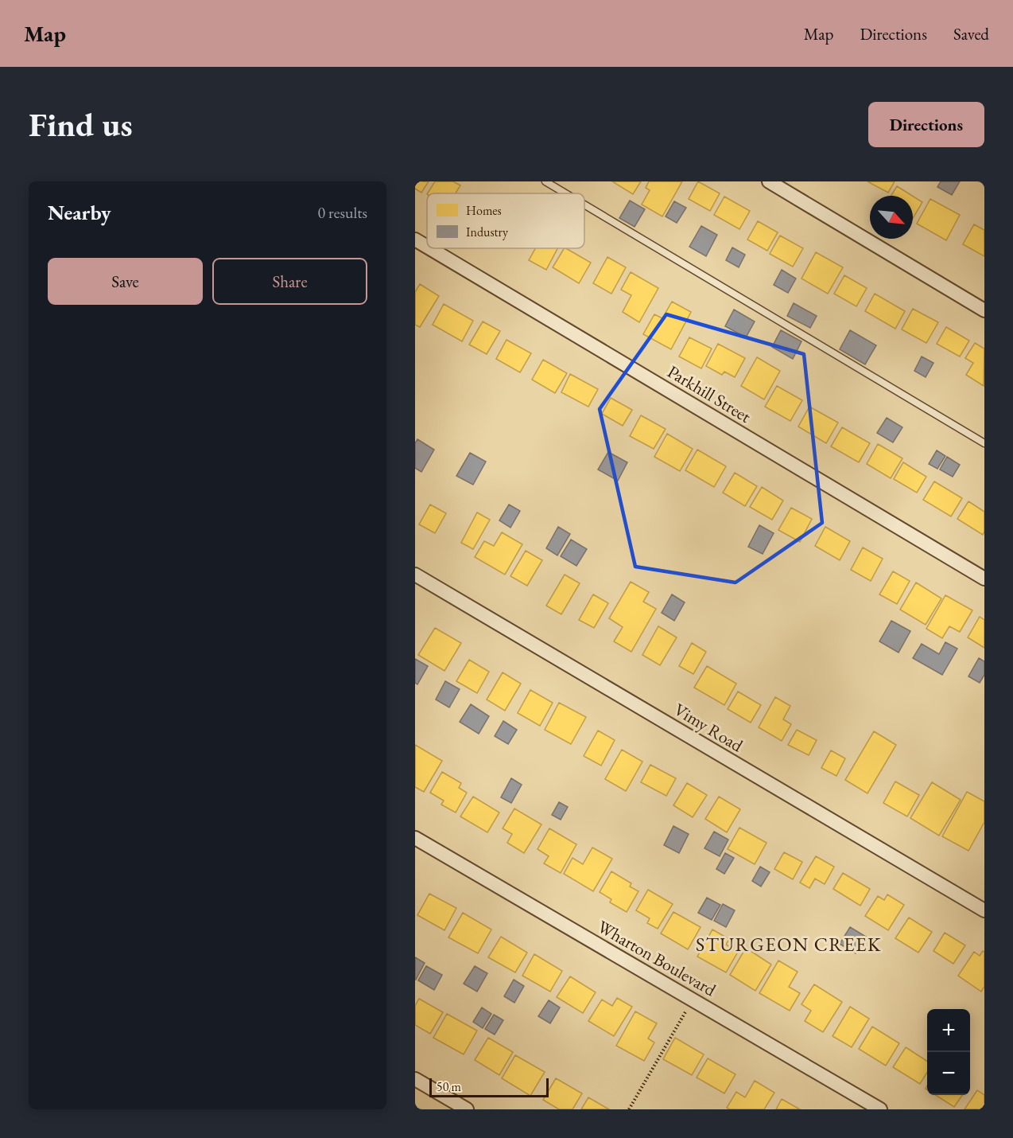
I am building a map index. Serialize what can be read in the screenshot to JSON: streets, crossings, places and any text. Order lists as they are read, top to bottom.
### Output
{
  "streets": {
    "street": ["Parkhill Street", "Vimy Road", "Wharton Boulevard"]
  },
  "districts": ["STURGEON CREEK"],
  "legend": ["Homes", "Industry"],
  "scale_bar": "50 m",
  "north": "bottom right",
  "page": {
    "header": "Map",
    "nav": ["Map", "Directions", "Saved"],
    "buttons": [
      "Directions",
      ["Save", "Share"]
    ],
    "title": "Find us",
    "heading": ["Nearby", "0 results"],
    "map_buttons": ["+", "−"],
    "scale": "50 m"
  }
}
